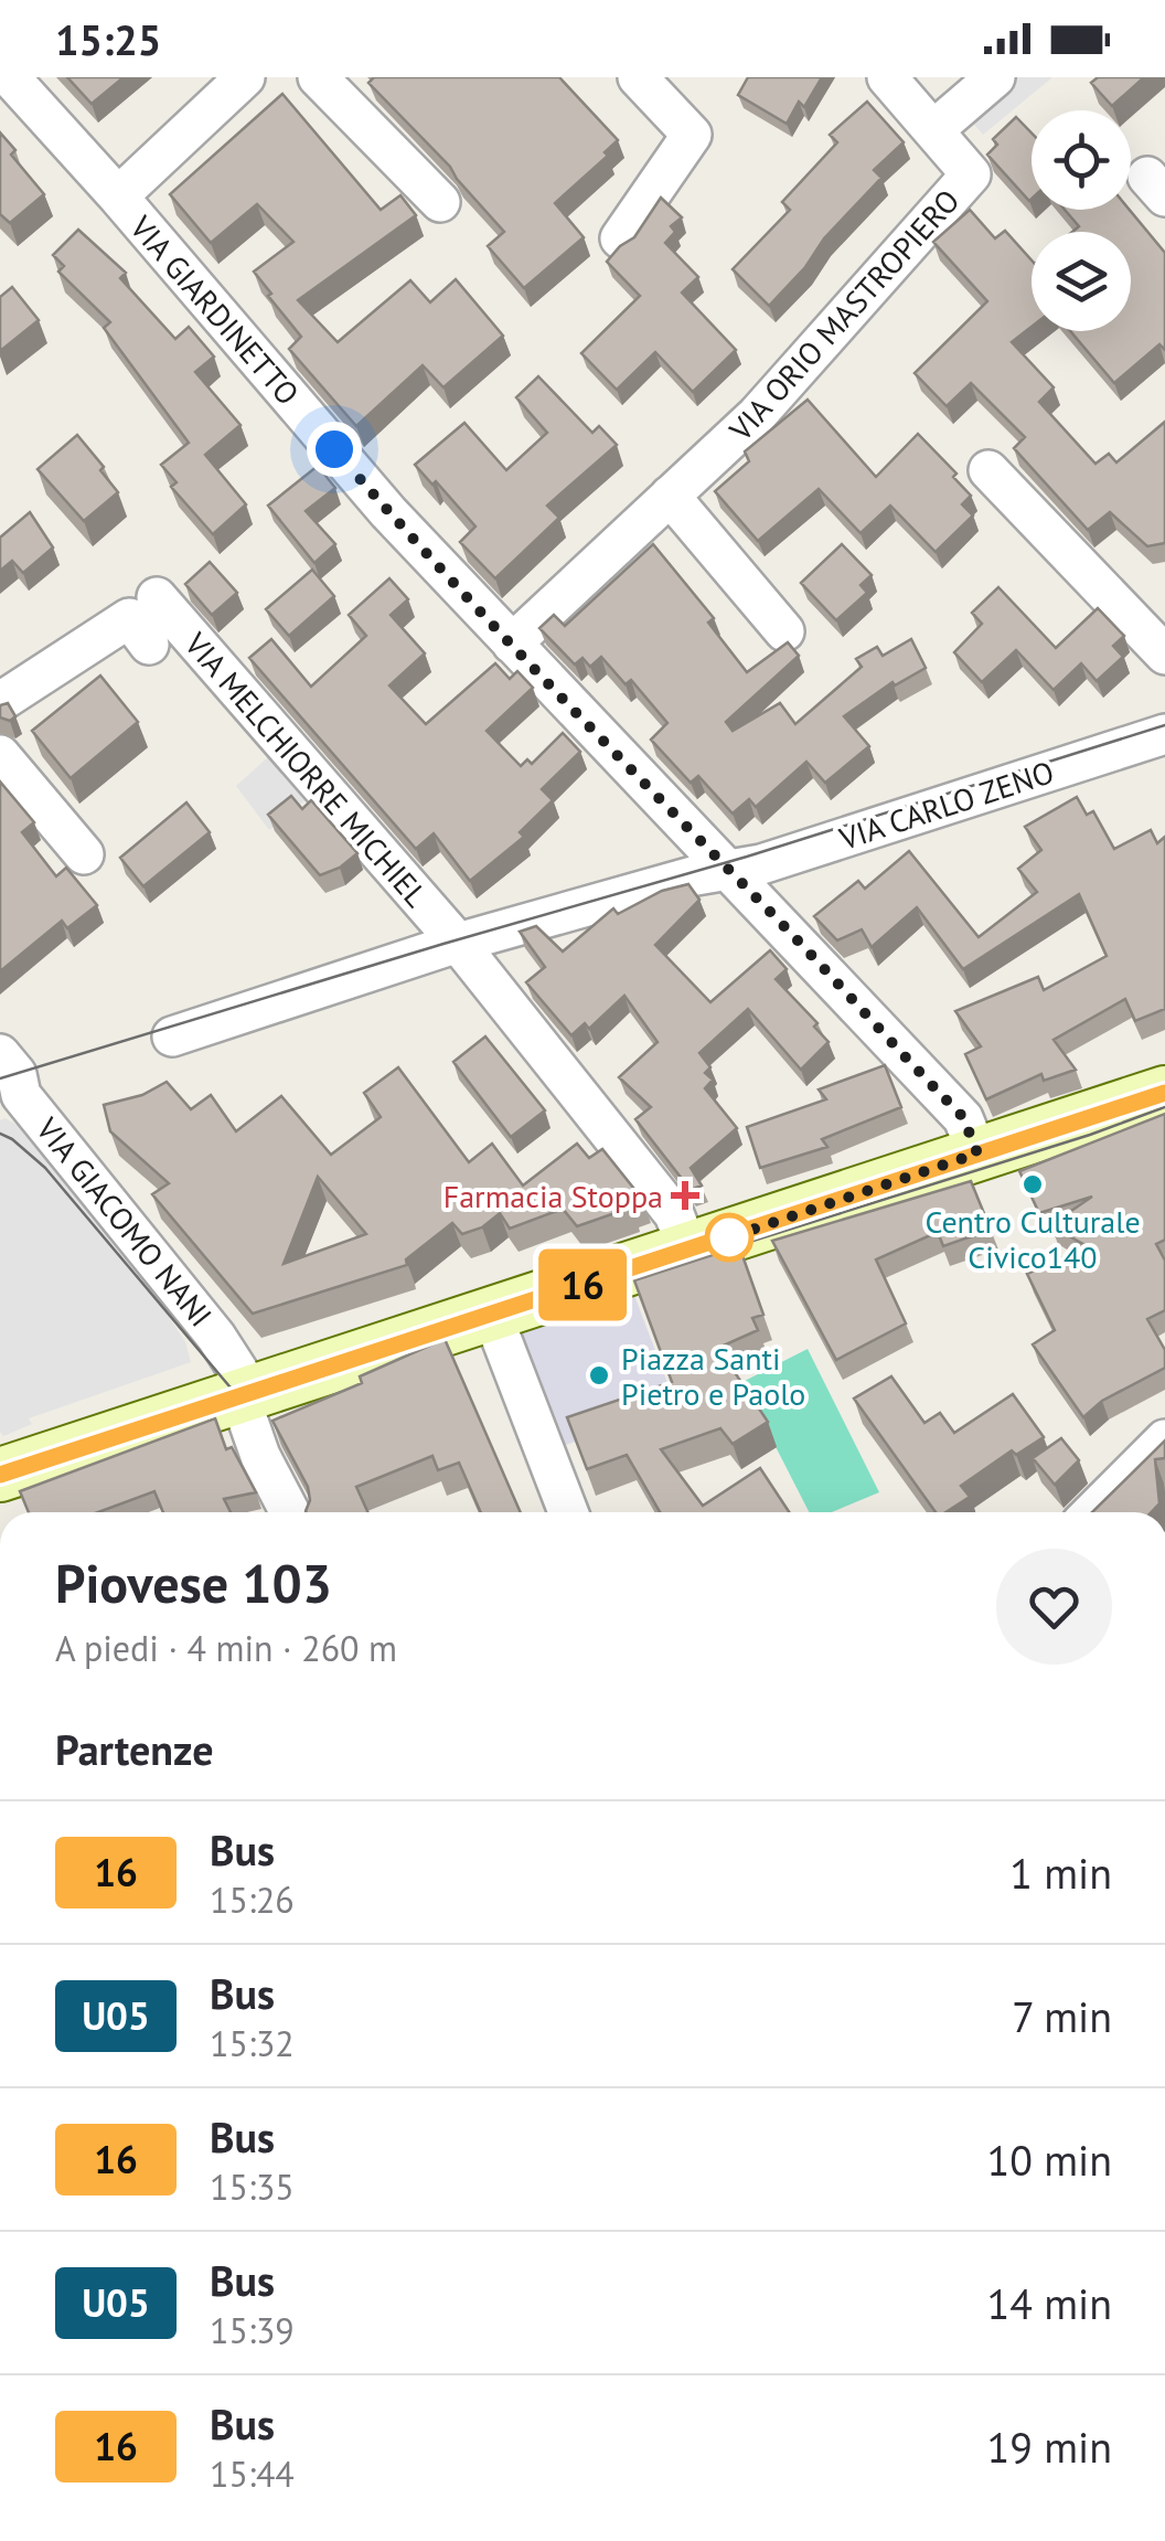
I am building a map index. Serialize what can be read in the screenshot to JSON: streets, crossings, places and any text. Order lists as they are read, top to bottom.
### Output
{
  "streets": {
    "street": [
      "VIA GIARDINETTO",
      "VIA ORIO MASTROPIERO",
      "VIA MELCHIORRE MICHIEL",
      "VIA CARLO ZENO",
      "VIA GIACOMO NANI"
    ]
  },
  "crossings": [
    ["VIA GIARDINETTO", "VIA ORIO MASTROPIERO"],
    ["VIA GIARDINETTO", "VIA CARLO ZENO"]
  ],
  "places": {
    "other": ["Centro Culturale Civico140", "Piazza Santi Pietro e Paolo"],
    "health": ["Farmacia Stoppa"]
  },
  "lines": ["bus line 16"],
  "page": {
    "status": "15:25",
    "on_map": "16",
    "heading": [
      ["Piovese 103", "A piedi · 4 min · 260 m"],
      "Partenze"
    ],
    "list": [
      {
        "mark": "16",
        "name": "Bus",
        "note": "15:26",
        "value": "1 min"
      },
      {
        "mark": "U05",
        "name": "Bus",
        "note": "15:32",
        "value": "7 min"
      },
      {
        "mark": "16",
        "name": "Bus",
        "note": "15:35",
        "value": "10 min"
      },
      {
        "mark": "U05",
        "name": "Bus",
        "note": "15:39",
        "value": "14 min"
      },
      {
        "mark": "16",
        "name": "Bus",
        "note": "15:44",
        "value": "19 min"
      }
    ]
  }
}
